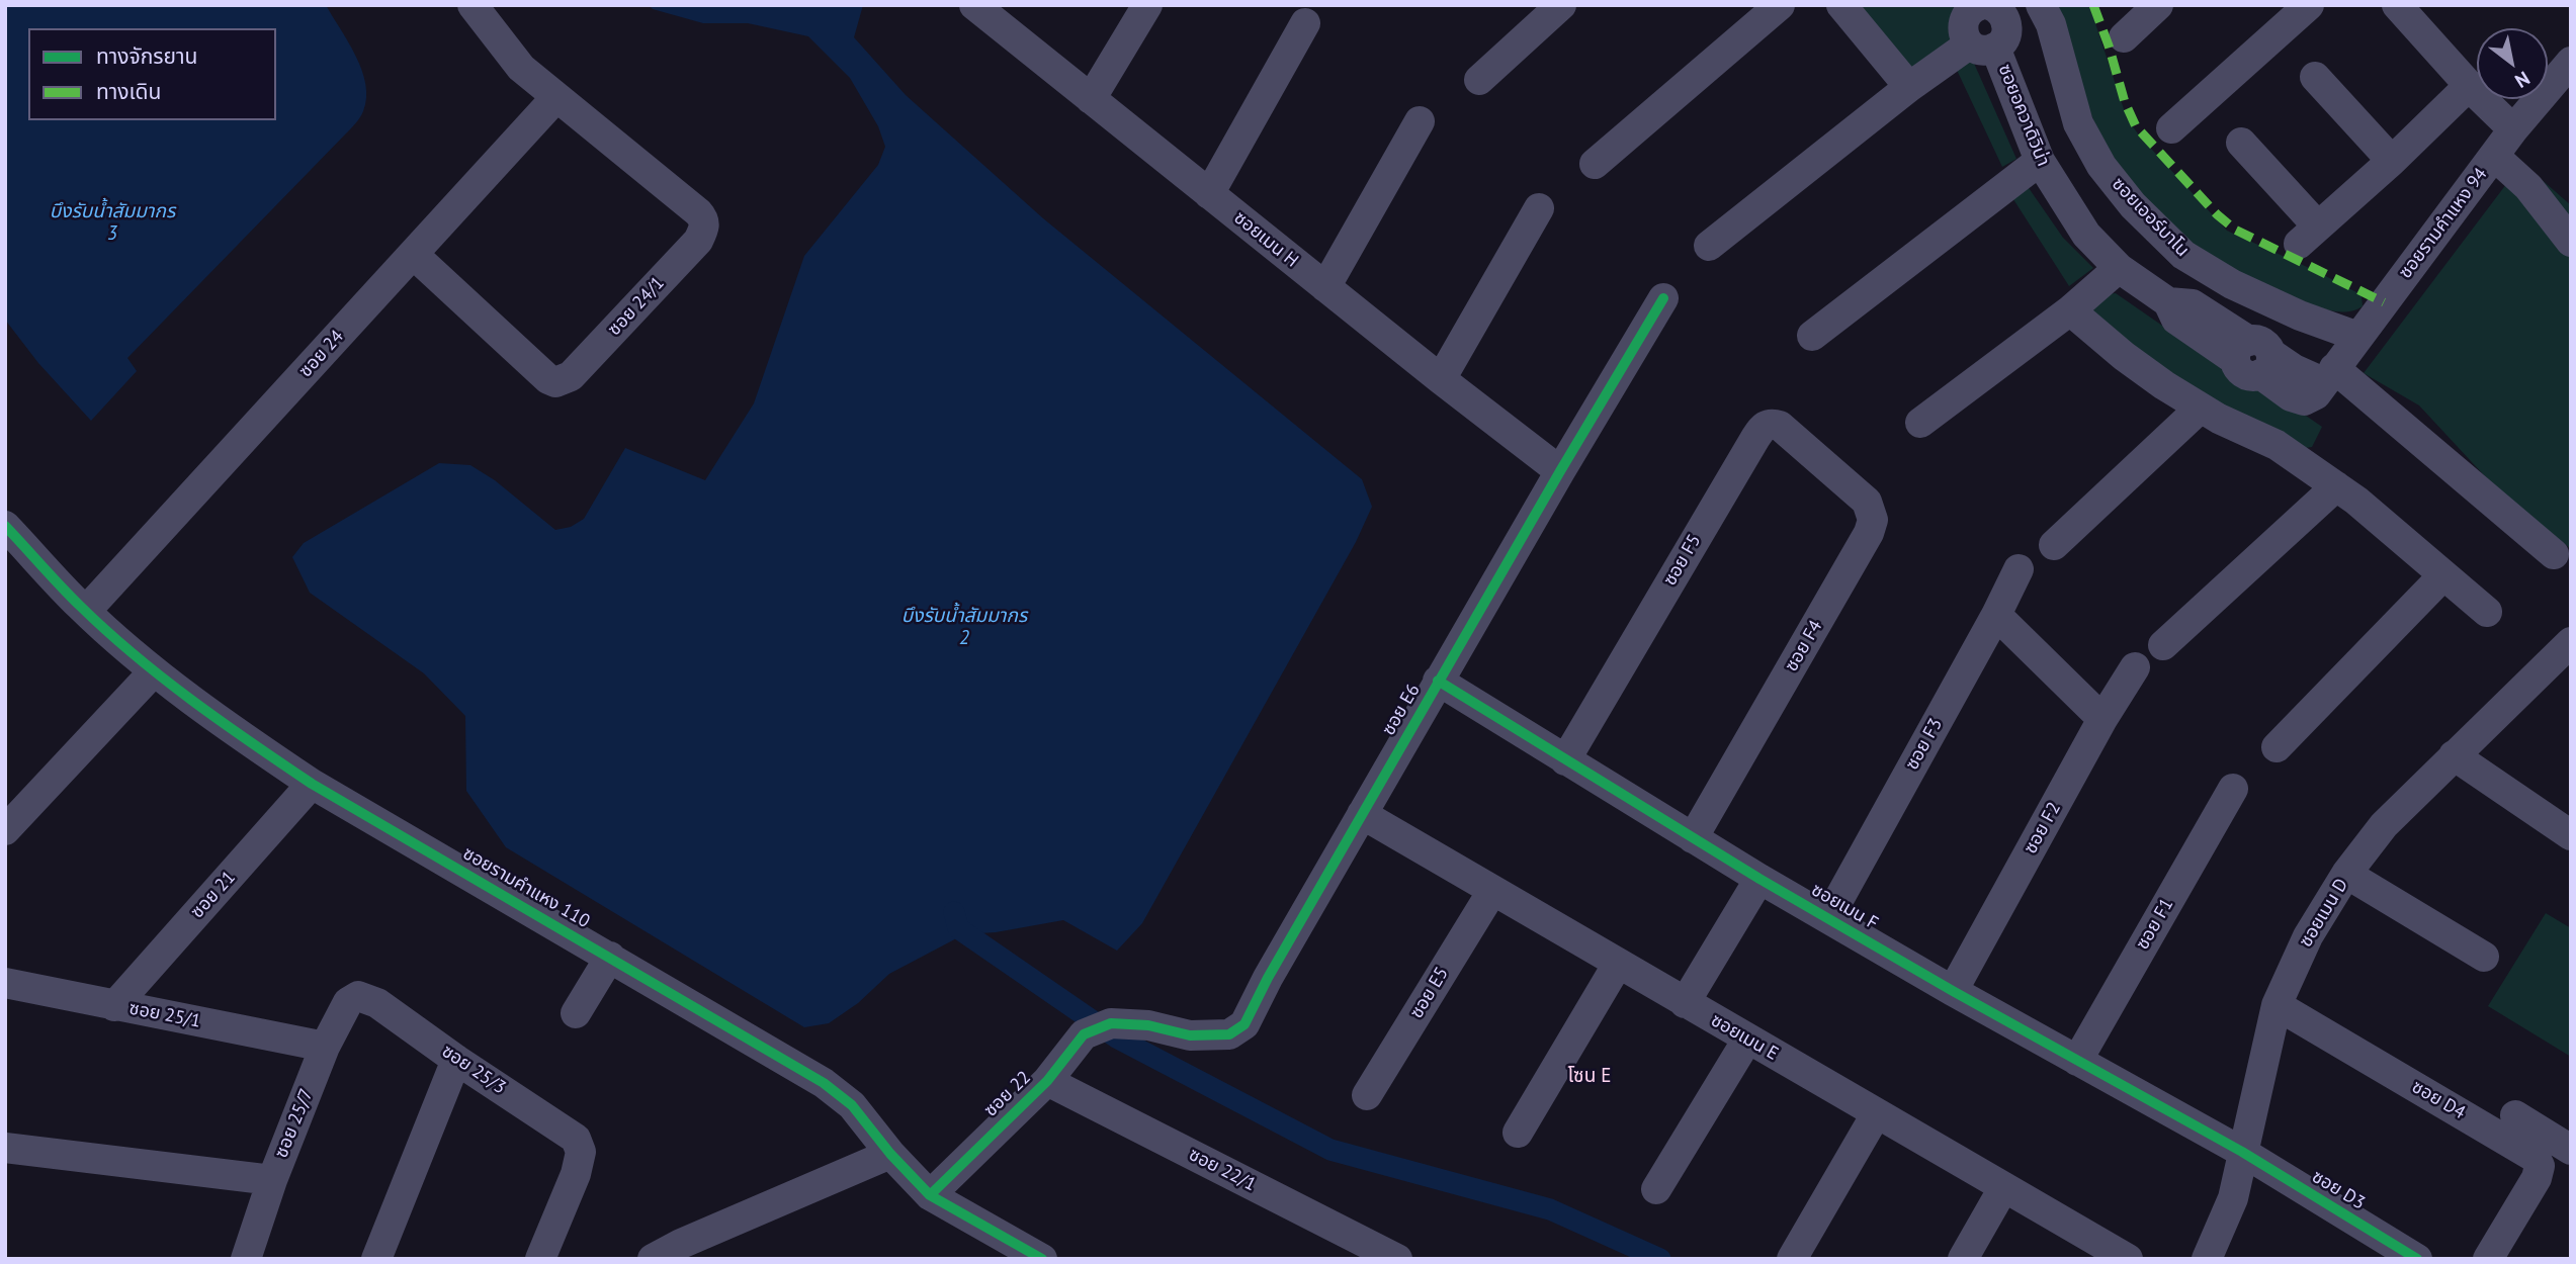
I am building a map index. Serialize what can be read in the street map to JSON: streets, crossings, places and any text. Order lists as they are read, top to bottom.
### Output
{
  "streets": {
    "street": [
      "ซอยอควาดิวิน่า",
      "ซอยเออร์บาโน",
      "ซอยรามคําแหง 94",
      "ซอยเมน H",
      "ซอย 24/1",
      "ซอย 24",
      "ซอย F5",
      "ซอย F4",
      "ซอย E6",
      "ซอย F3",
      "ซอย F2",
      "ซอยรามคำแหง 110",
      "ซอย 21",
      "ซอยเมน F",
      "ซอยเมน D",
      "ซอย F1",
      "ซอย E5",
      "ซอย 25/1",
      "ซอยเมน E",
      "ซอย 25/3",
      "ซอย 22",
      "ซอย D4",
      "ซอย 25/7",
      "ซอย 22/1",
      "ซอย D3"
    ]
  },
  "crossings": [
    ["ซอยอควาดิวิน่า", "ซอยรามคําแหง 94"],
    ["ซอยเออร์บาโน", "ซอยรามคําแหง 94"],
    ["ซอยเมน H", "ซอย E6"],
    ["ซอย 24/1", "ซอย 24"],
    ["ซอย 24", "ซอยรามคำแหง 110"],
    ["ซอย F5", "ซอย F4"],
    ["ซอย F5", "ซอยเมน F"],
    ["ซอย F4", "ซอยเมน F"],
    ["ซอย E6", "ซอยเมน F"],
    ["ซอย E6", "ซอยเมน E"],
    ["ซอย E6", "ซอย 22"],
    ["ซอย F3", "ซอยเมน F"],
    ["ซอย F2", "ซอยเมน F"],
    ["ซอยรามคำแหง 110", "ซอย 21"],
    ["ซอยรามคำแหง 110", "ซอย 22"],
    ["ซอย 21", "ซอย 25/1"],
    ["ซอยเมน F", "ซอยเมน D"],
    ["ซอยเมน F", "ซอย F1"],
    ["ซอยเมน F", "ซอย D3"],
    ["ซอยเมน D", "ซอย D4"],
    ["ซอยเมน D", "ซอย D3"],
    ["ซอย E5", "ซอยเมน E"],
    ["ซอย 25/1", "ซอย 25/7"],
    ["ซอย 25/3", "ซอย 25/7"],
    ["ซอย 22", "ซอย 22/1"]
  ],
  "districts": ["โซน E"],
  "water": ["บึงรับน้ำสัมมากร 3", "บึงรับน้ำสัมมากร 2"],
  "legend": ["ทางจักรยาน", "ทางเดิน"],
  "north": "bottom right"
}
